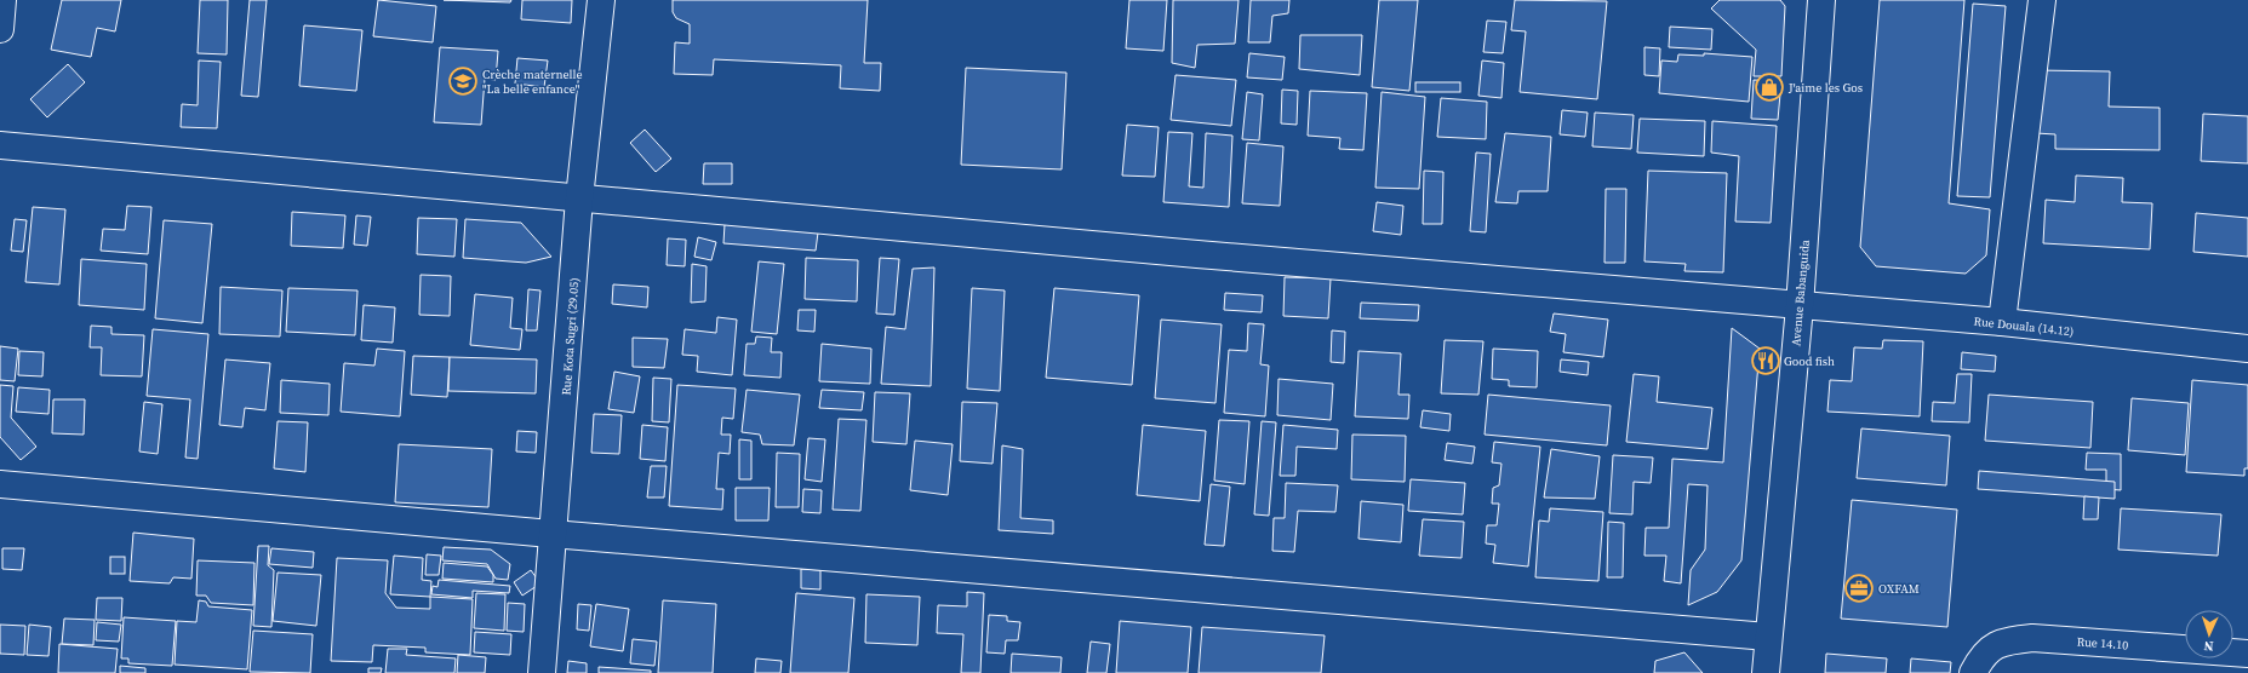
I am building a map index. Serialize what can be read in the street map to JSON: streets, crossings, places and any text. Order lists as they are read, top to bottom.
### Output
{
  "streets": {
    "street": [
      "Avenue Babanguida",
      "Rue Douala (14.12)",
      "Rue Kota Sugri (29.05)",
      "Rue 14.10"
    ]
  },
  "crossings": [
    ["Avenue Babanguida", "Rue Douala (14.12)"],
    ["Rue Douala (14.12)", "Rue Kota Sugri (29.05)"]
  ],
  "places": {
    "school or university": ["Crèche maternelle \"La belle enfance\""],
    "shop": ["J'aime les Gos"],
    "restaurant": ["Good fish"],
    "office": ["OXFAM"]
  },
  "north": "bottom"
}
